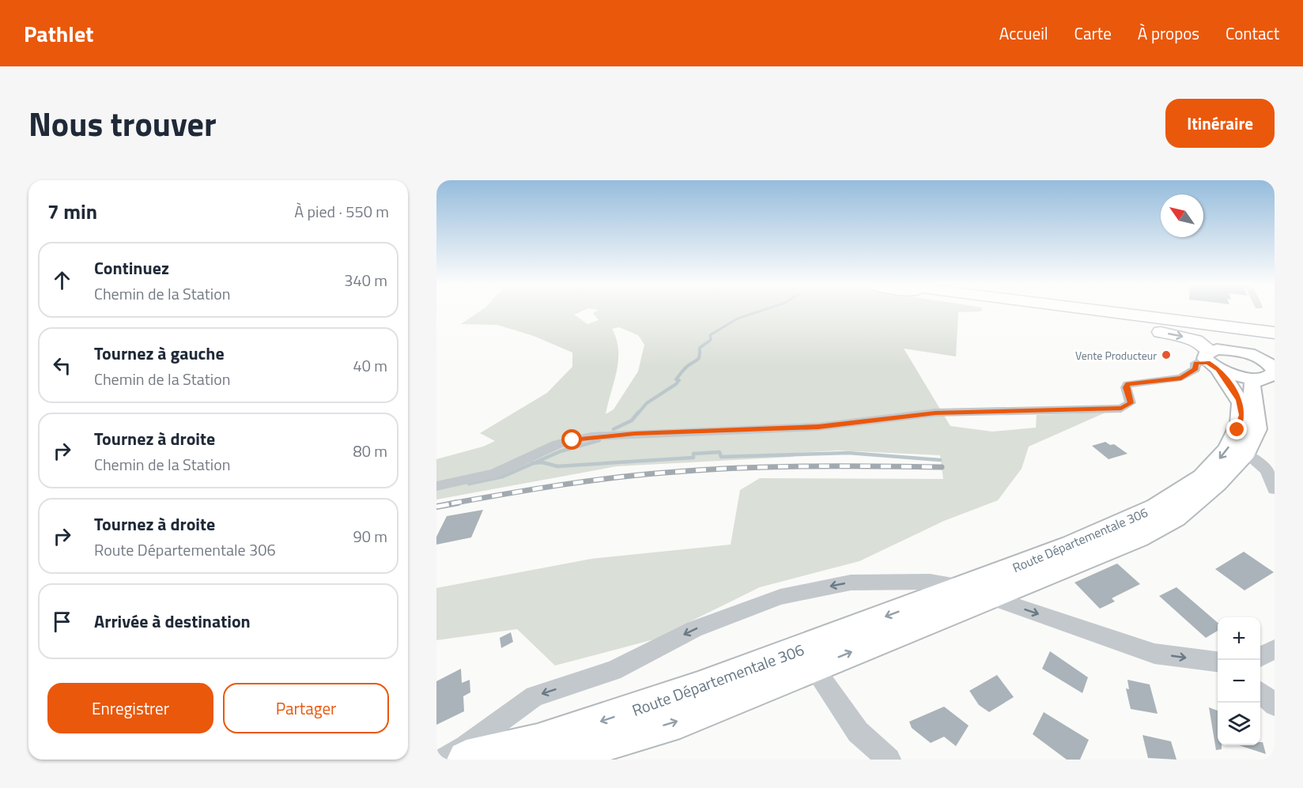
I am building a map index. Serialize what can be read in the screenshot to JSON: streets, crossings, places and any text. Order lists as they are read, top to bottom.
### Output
{
  "streets": {
    "main road": ["Route Départementale 306"]
  },
  "places": ["Vente Producteur"],
  "north": "top left",
  "page": {
    "header": "Pathlet",
    "nav": [
      "Accueil",
      "Carte",
      "À propos",
      "Contact"
    ],
    "title": "Nous trouver",
    "buttons": [
      "Itinéraire",
      ["Enregistrer", "Partager"]
    ],
    "heading": ["7 min", "À pied · 550 m"],
    "list": [
      ["Continuez", "Chemin de la Station", "340 m"],
      ["Tournez à gauche", "Chemin de la Station", "40 m"],
      ["Tournez à droite", "Chemin de la Station", "80 m"],
      ["Tournez à droite", "Route Départementale 306", "90 m"],
      "Arrivée à destination"
    ],
    "map_buttons": ["+", "−"]
  }
}
